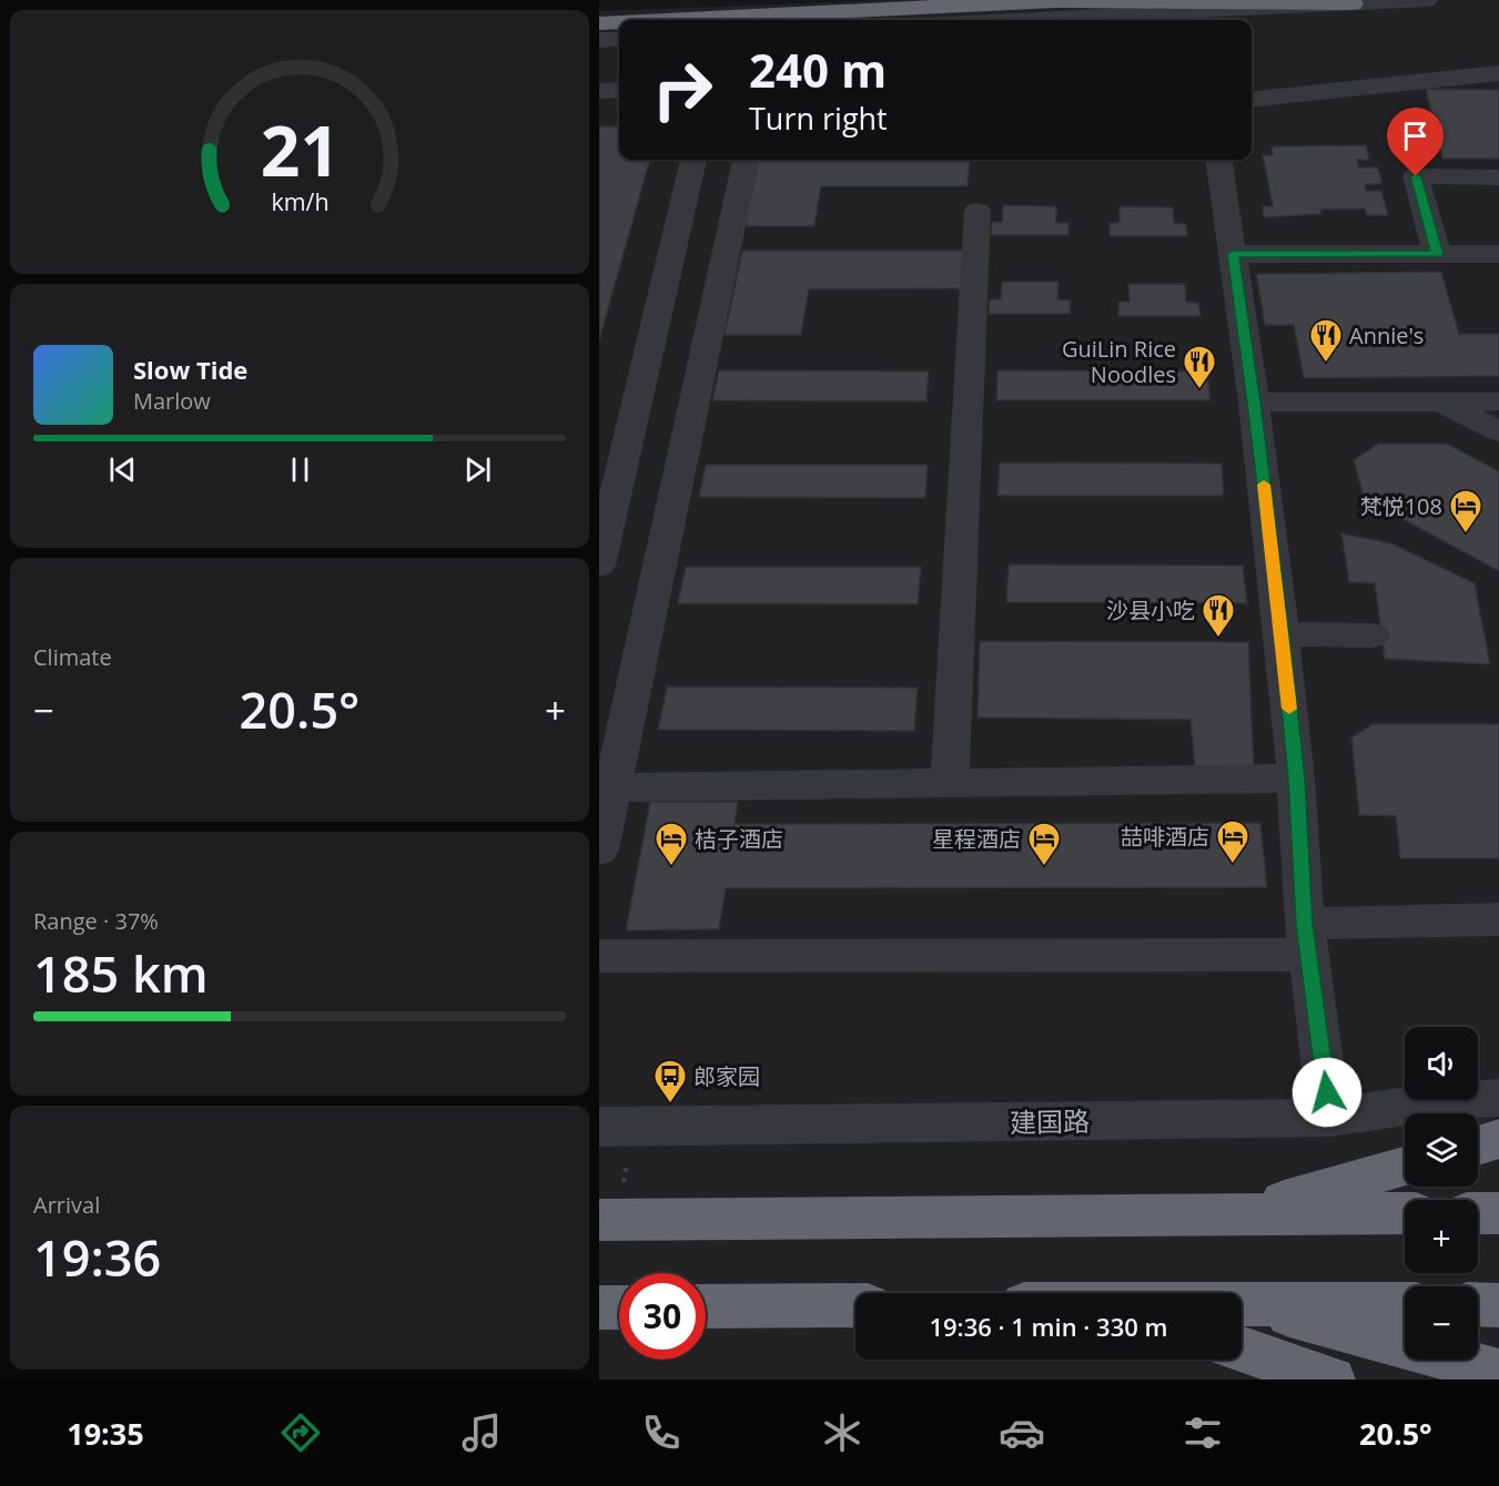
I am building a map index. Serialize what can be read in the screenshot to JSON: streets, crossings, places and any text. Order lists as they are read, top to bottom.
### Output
{
  "streets": {
    "street": ["建国路"]
  },
  "places": {
    "restaurant": ["Annie's", "GuiLin Rice Noodles", "沙县小吃"],
    "hotel": [
      "梵悦108",
      "喆啡酒店",
      "桔子酒店",
      "星程酒店"
    ],
    "bus stop": ["郎家园"]
  },
  "page": {
    "turn": ["240 m", "Turn right"],
    "song": ["Slow Tide", "Marlow"],
    "tile": [
      "Climate",
      ["Range · 37%", "185 km"],
      ["Arrival", "19:36"]
    ],
    "heat": ["−", "20.5°", "+"],
    "map_buttons": ["+", "−"],
    "limit": "30",
    "trip": "19:36 · 1 min · 330 m",
    "tabs": ["19:35", "20.5°"],
    "gauge": ["21", "km/h"]
  }
}
